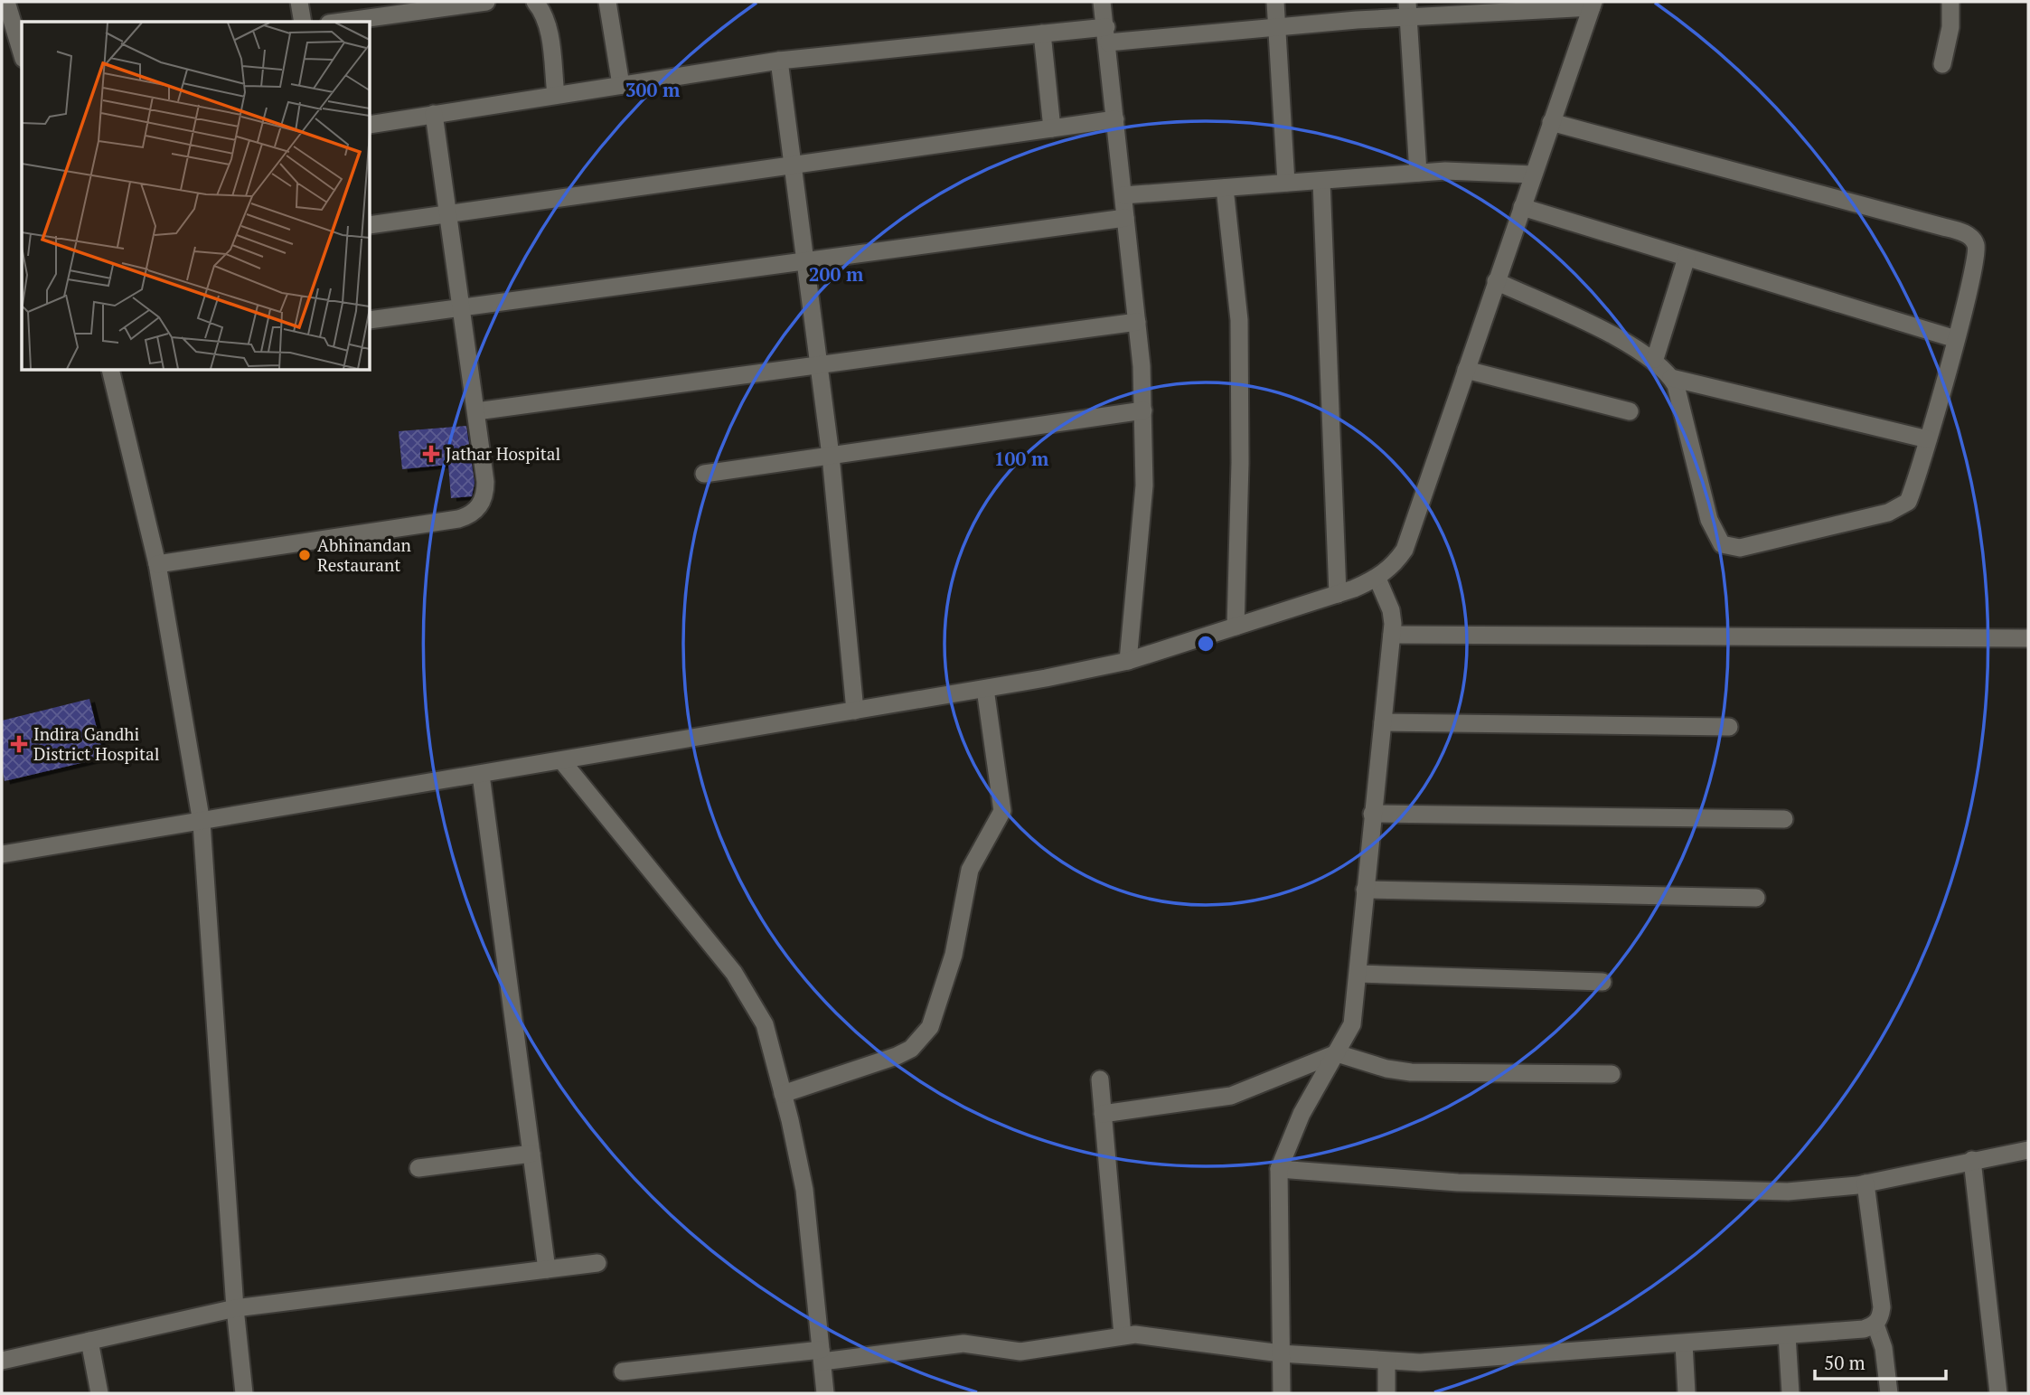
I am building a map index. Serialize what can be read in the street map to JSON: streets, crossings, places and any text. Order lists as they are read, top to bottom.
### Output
{
  "places": {
    "health": ["Jathar Hospital", "Indira Gandhi District Hospital"],
    "other": ["Abhinandan Restaurant"]
  },
  "scale_bar": "50 m",
  "rings": ["300 m", "200 m", "100 m"]
}
